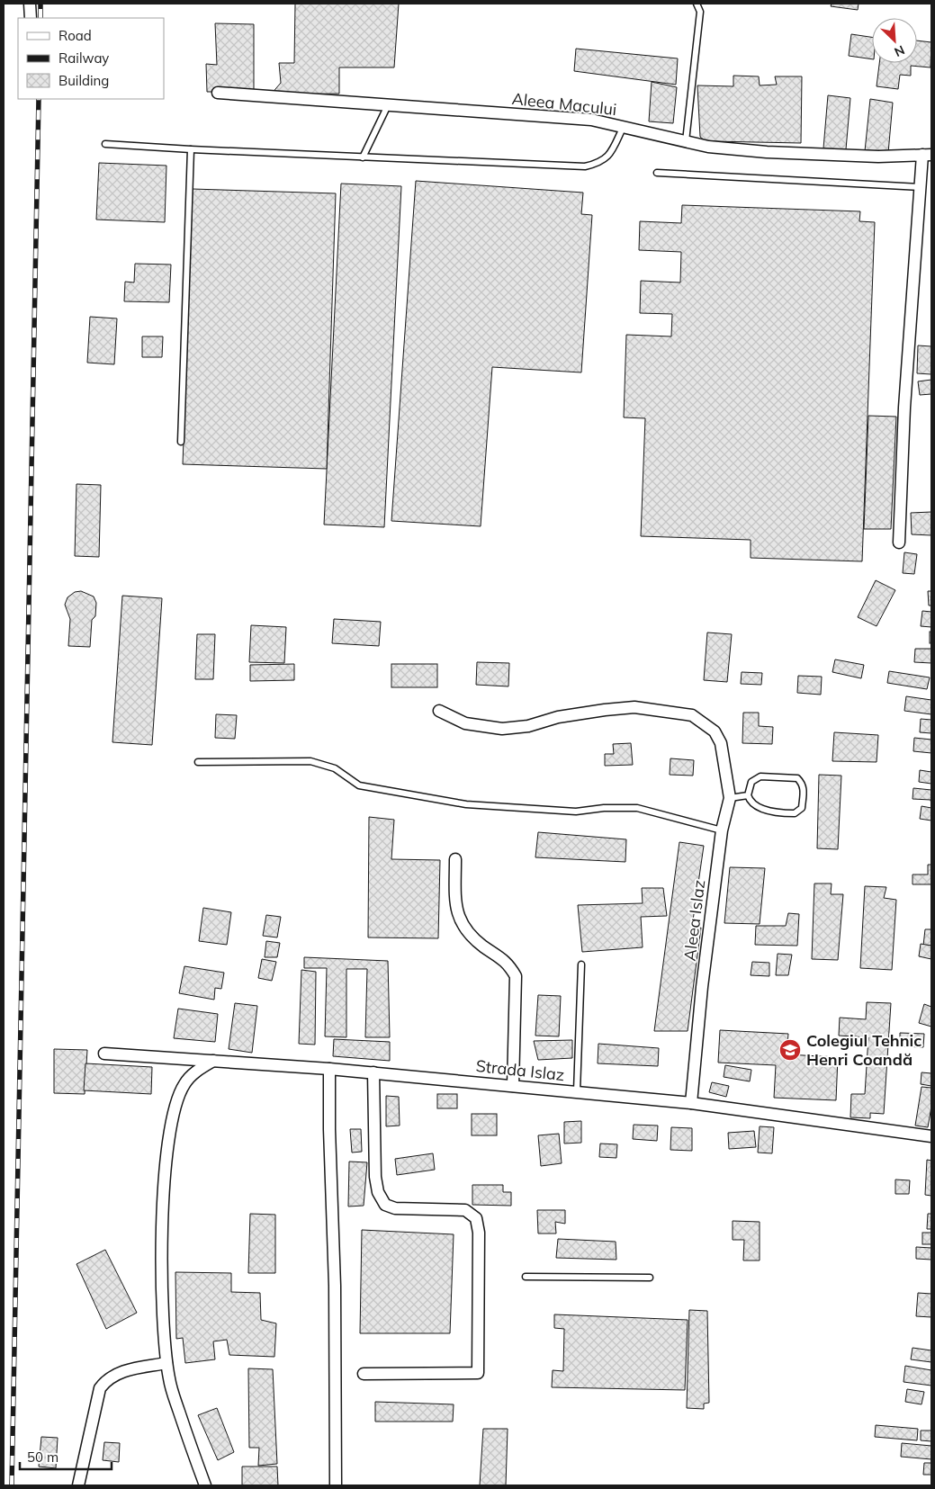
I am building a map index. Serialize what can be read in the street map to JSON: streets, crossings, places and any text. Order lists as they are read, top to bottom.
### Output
{
  "streets": {
    "street": ["Aleea Macului", "Aleea Islaz", "Strada Islaz"]
  },
  "crossings": [
    ["Aleea Islaz", "Strada Islaz"]
  ],
  "places": {
    "school or university": ["Colegiul Tehnic Henri Coandă"]
  },
  "legend": ["Road", "Railway", "Building"],
  "scale_bar": "50 m",
  "north": "bottom right"
}
